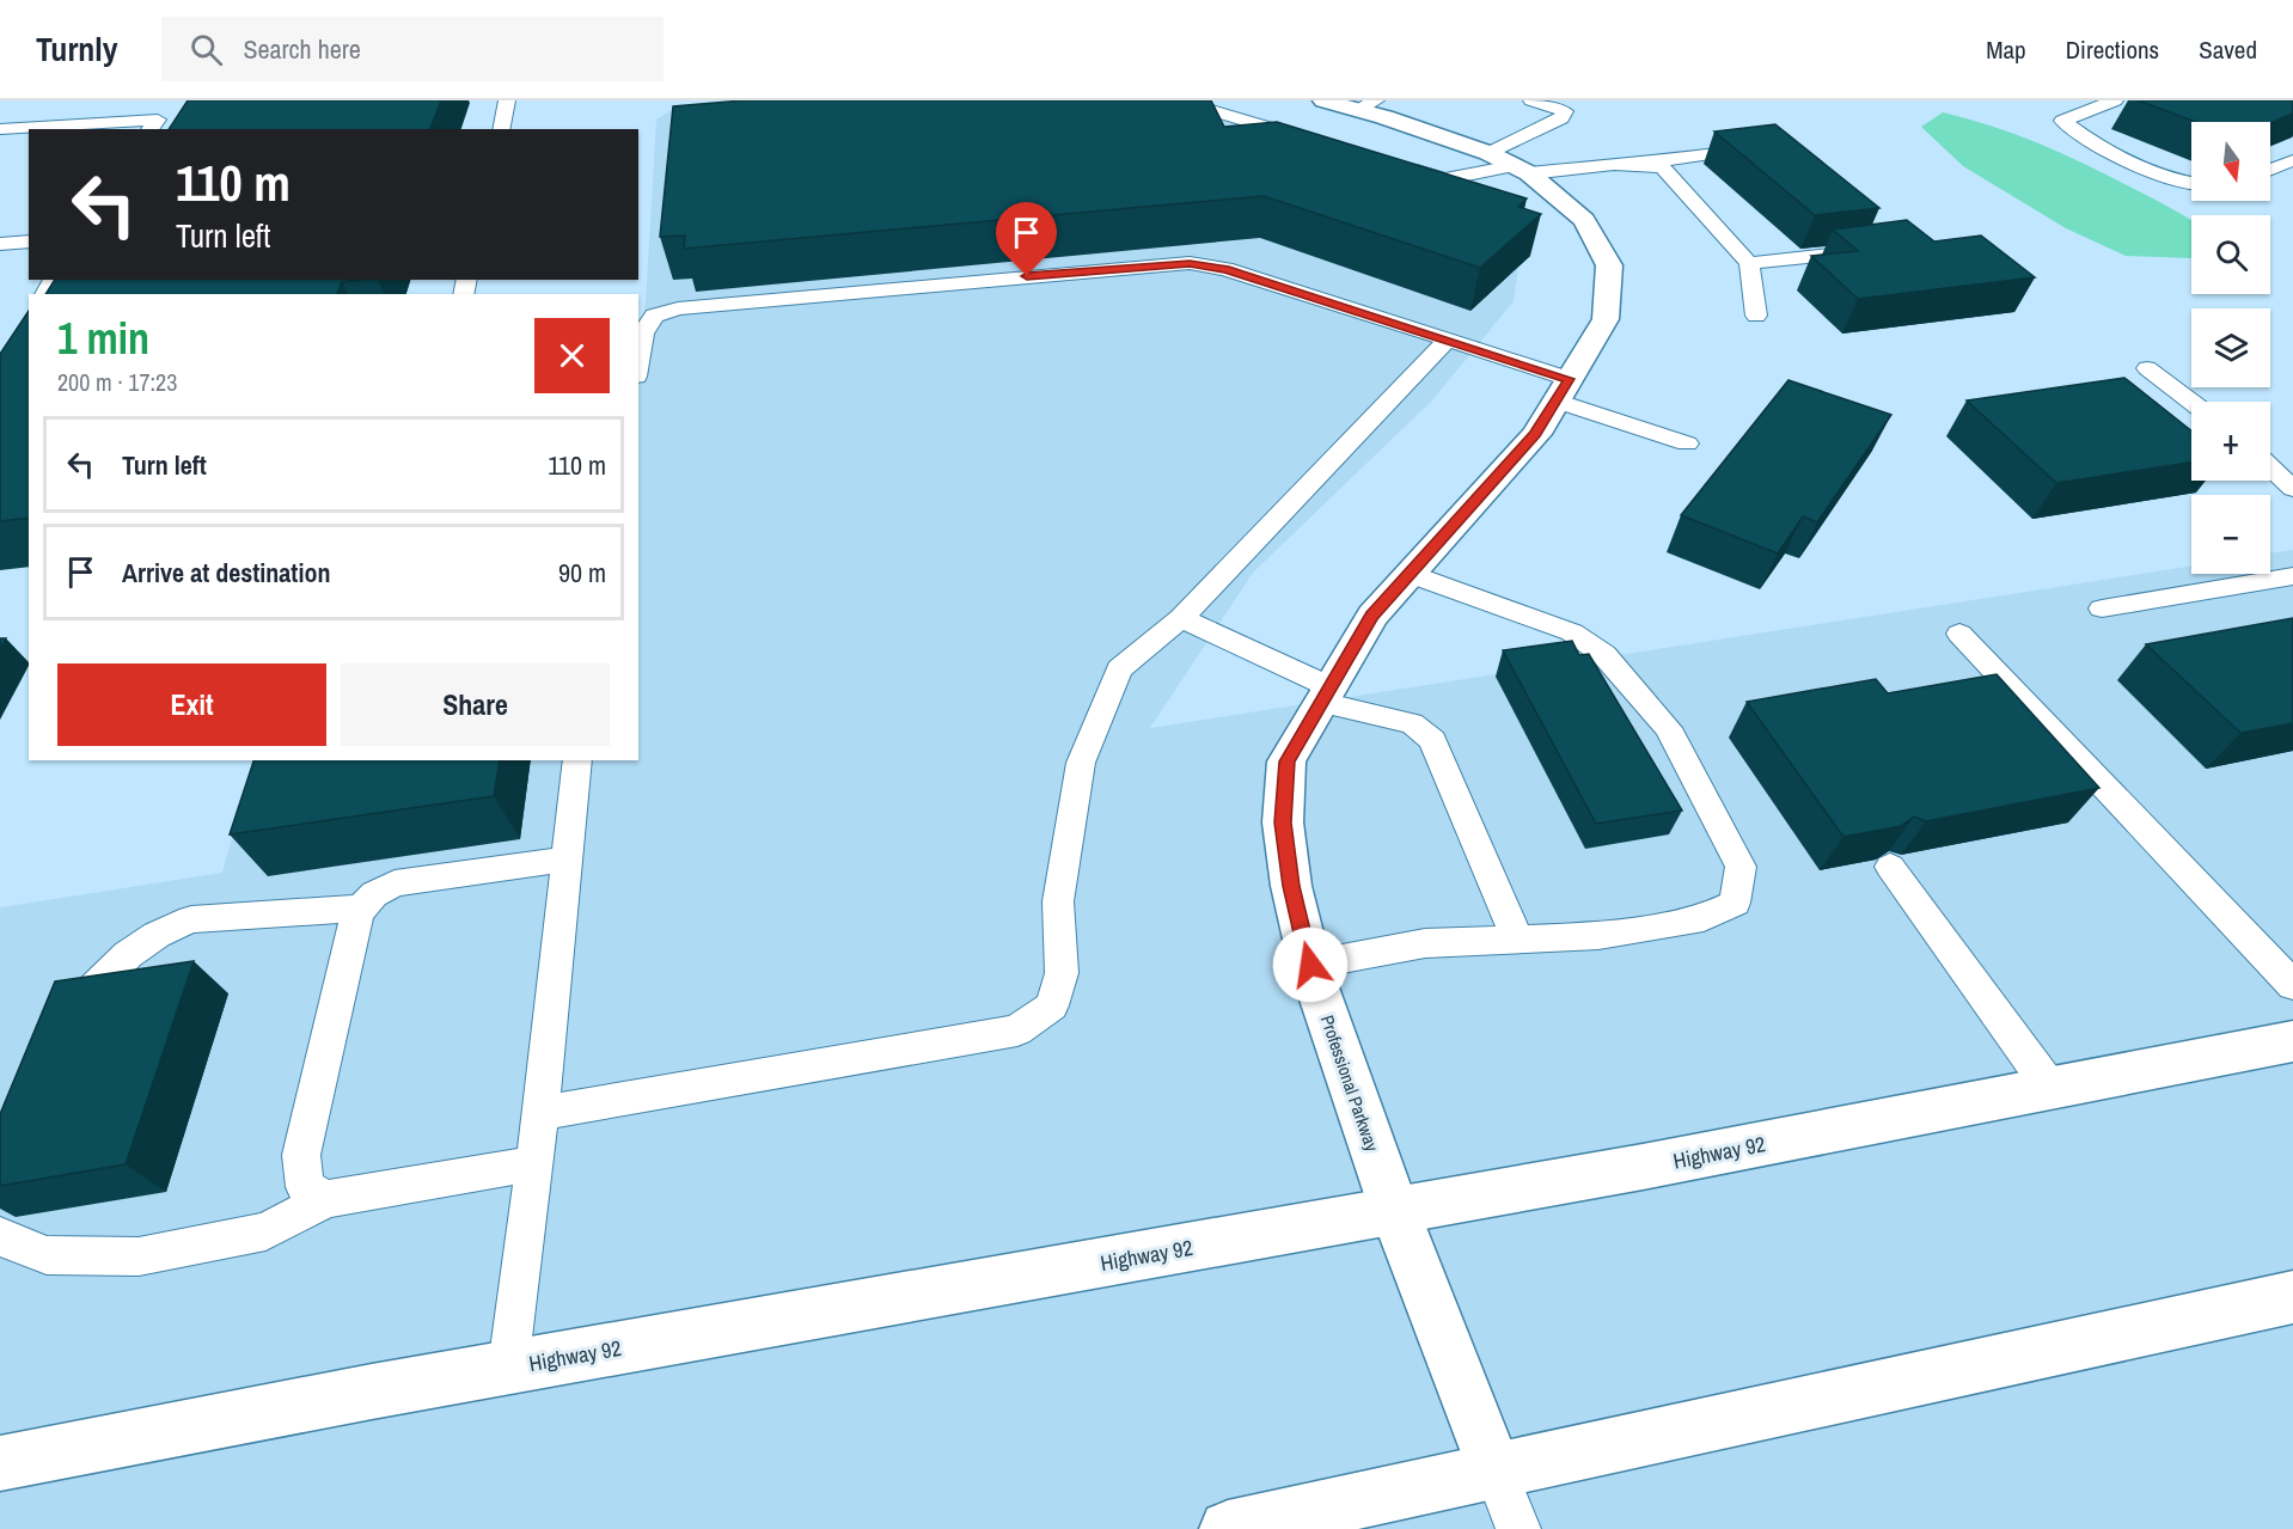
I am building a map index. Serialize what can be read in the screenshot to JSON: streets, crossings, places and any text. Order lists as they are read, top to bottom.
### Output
{
  "streets": {
    "main road": ["Professional Parkway", "Highway 92"]
  },
  "crossings": [
    ["Professional Parkway", "Highway 92"]
  ],
  "north": "bottom",
  "page": {
    "header": "Turnly",
    "search": "Search here",
    "nav": ["Map", "Directions", "Saved"],
    "map_buttons": ["+", "−"],
    "turn": ["110 m", "Turn left"],
    "heading": ["1 min", "200 m · 17:23"],
    "list": [
      {
        "name": "Turn left",
        "value": "110 m"
      },
      {
        "name": "Arrive at destination",
        "value": "90 m"
      }
    ],
    "buttons": ["Exit", "Share"]
  }
}
